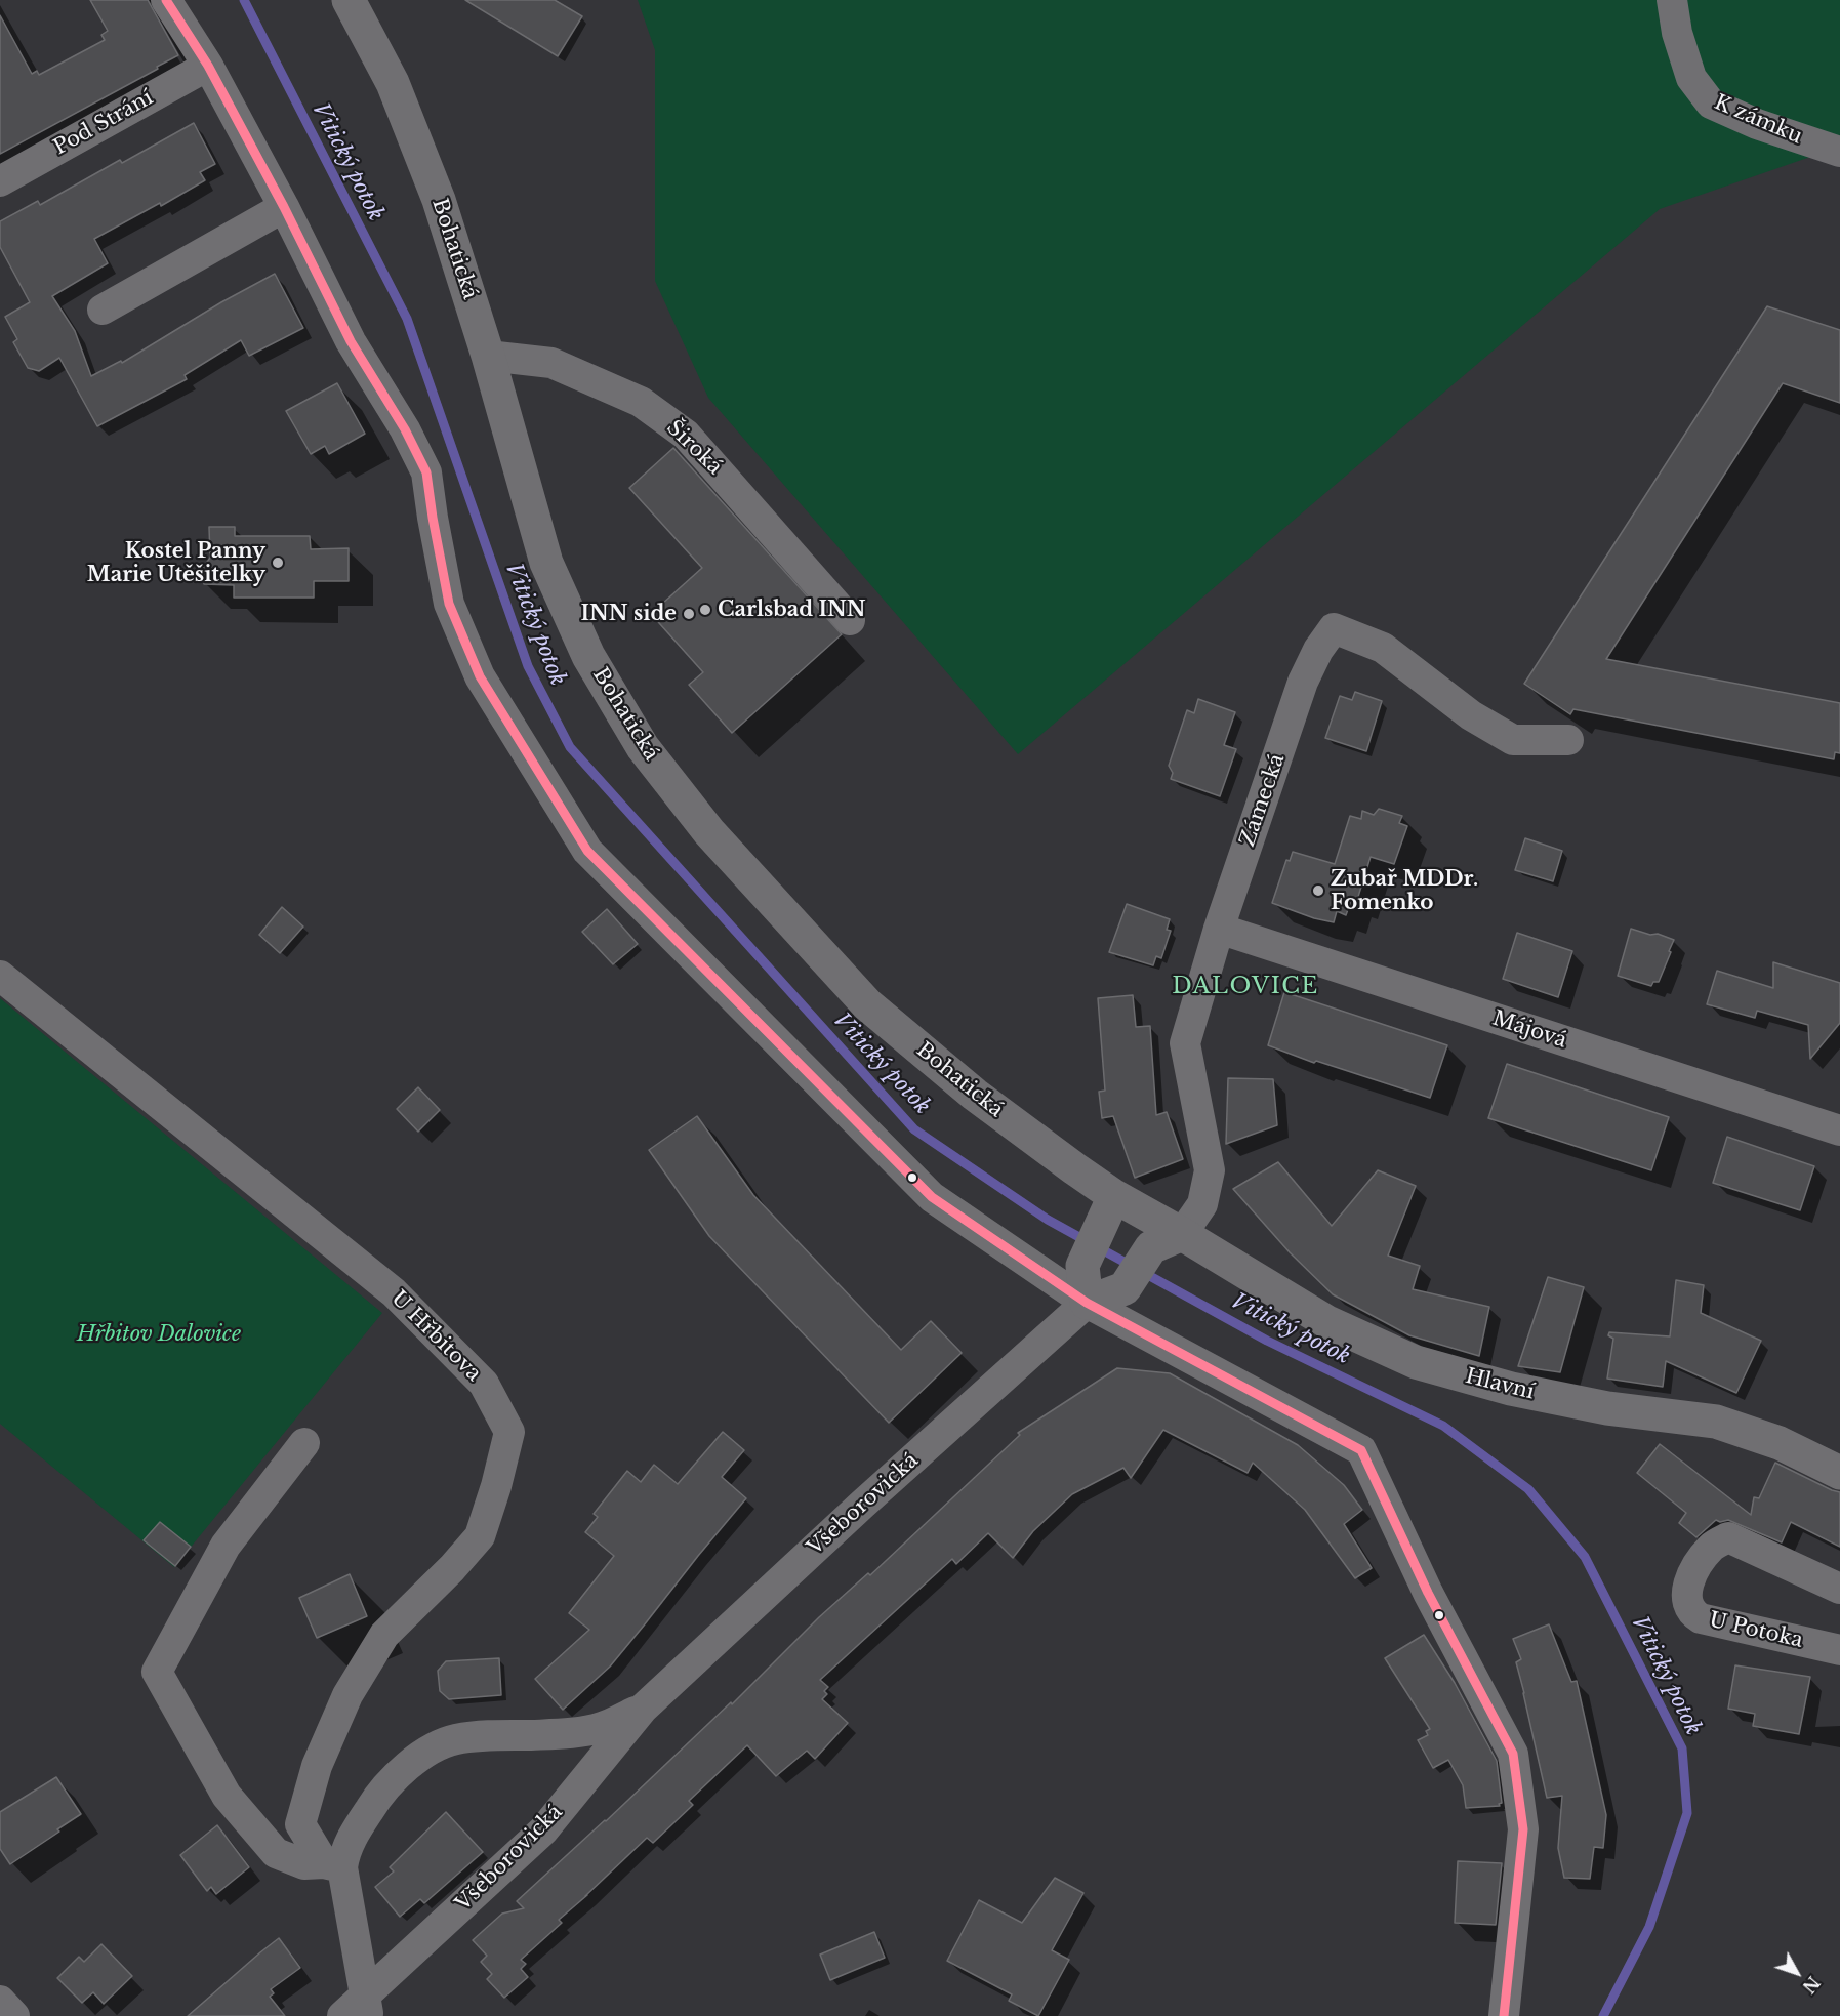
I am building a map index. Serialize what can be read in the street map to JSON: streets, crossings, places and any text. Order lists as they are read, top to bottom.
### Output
{
  "streets": {
    "street": [
      "K zámku",
      "Pod Strání",
      "Bohatická",
      "Široká",
      "Zámecká",
      "Májová",
      "U Hřbitova",
      "Hlavní",
      "Všeborovická",
      "U Potoka"
    ]
  },
  "crossings": [
    ["Bohatická", "Široká"],
    ["Bohatická", "Zámecká"],
    ["Bohatická", "Hlavní"],
    ["Zámecká", "Májová"],
    ["Zámecká", "Hlavní"],
    ["U Hřbitova", "Všeborovická"]
  ],
  "districts": ["DALOVICE"],
  "water": ["Vitický potok"],
  "parks": ["Hřbitov Dalovice"],
  "places": [
    "Kostel Panny Marie Utěšitelky",
    "Carlsbad INN",
    "INN side",
    "Zubař MDDr. Fomenko"
  ],
  "north": "bottom right"
}
